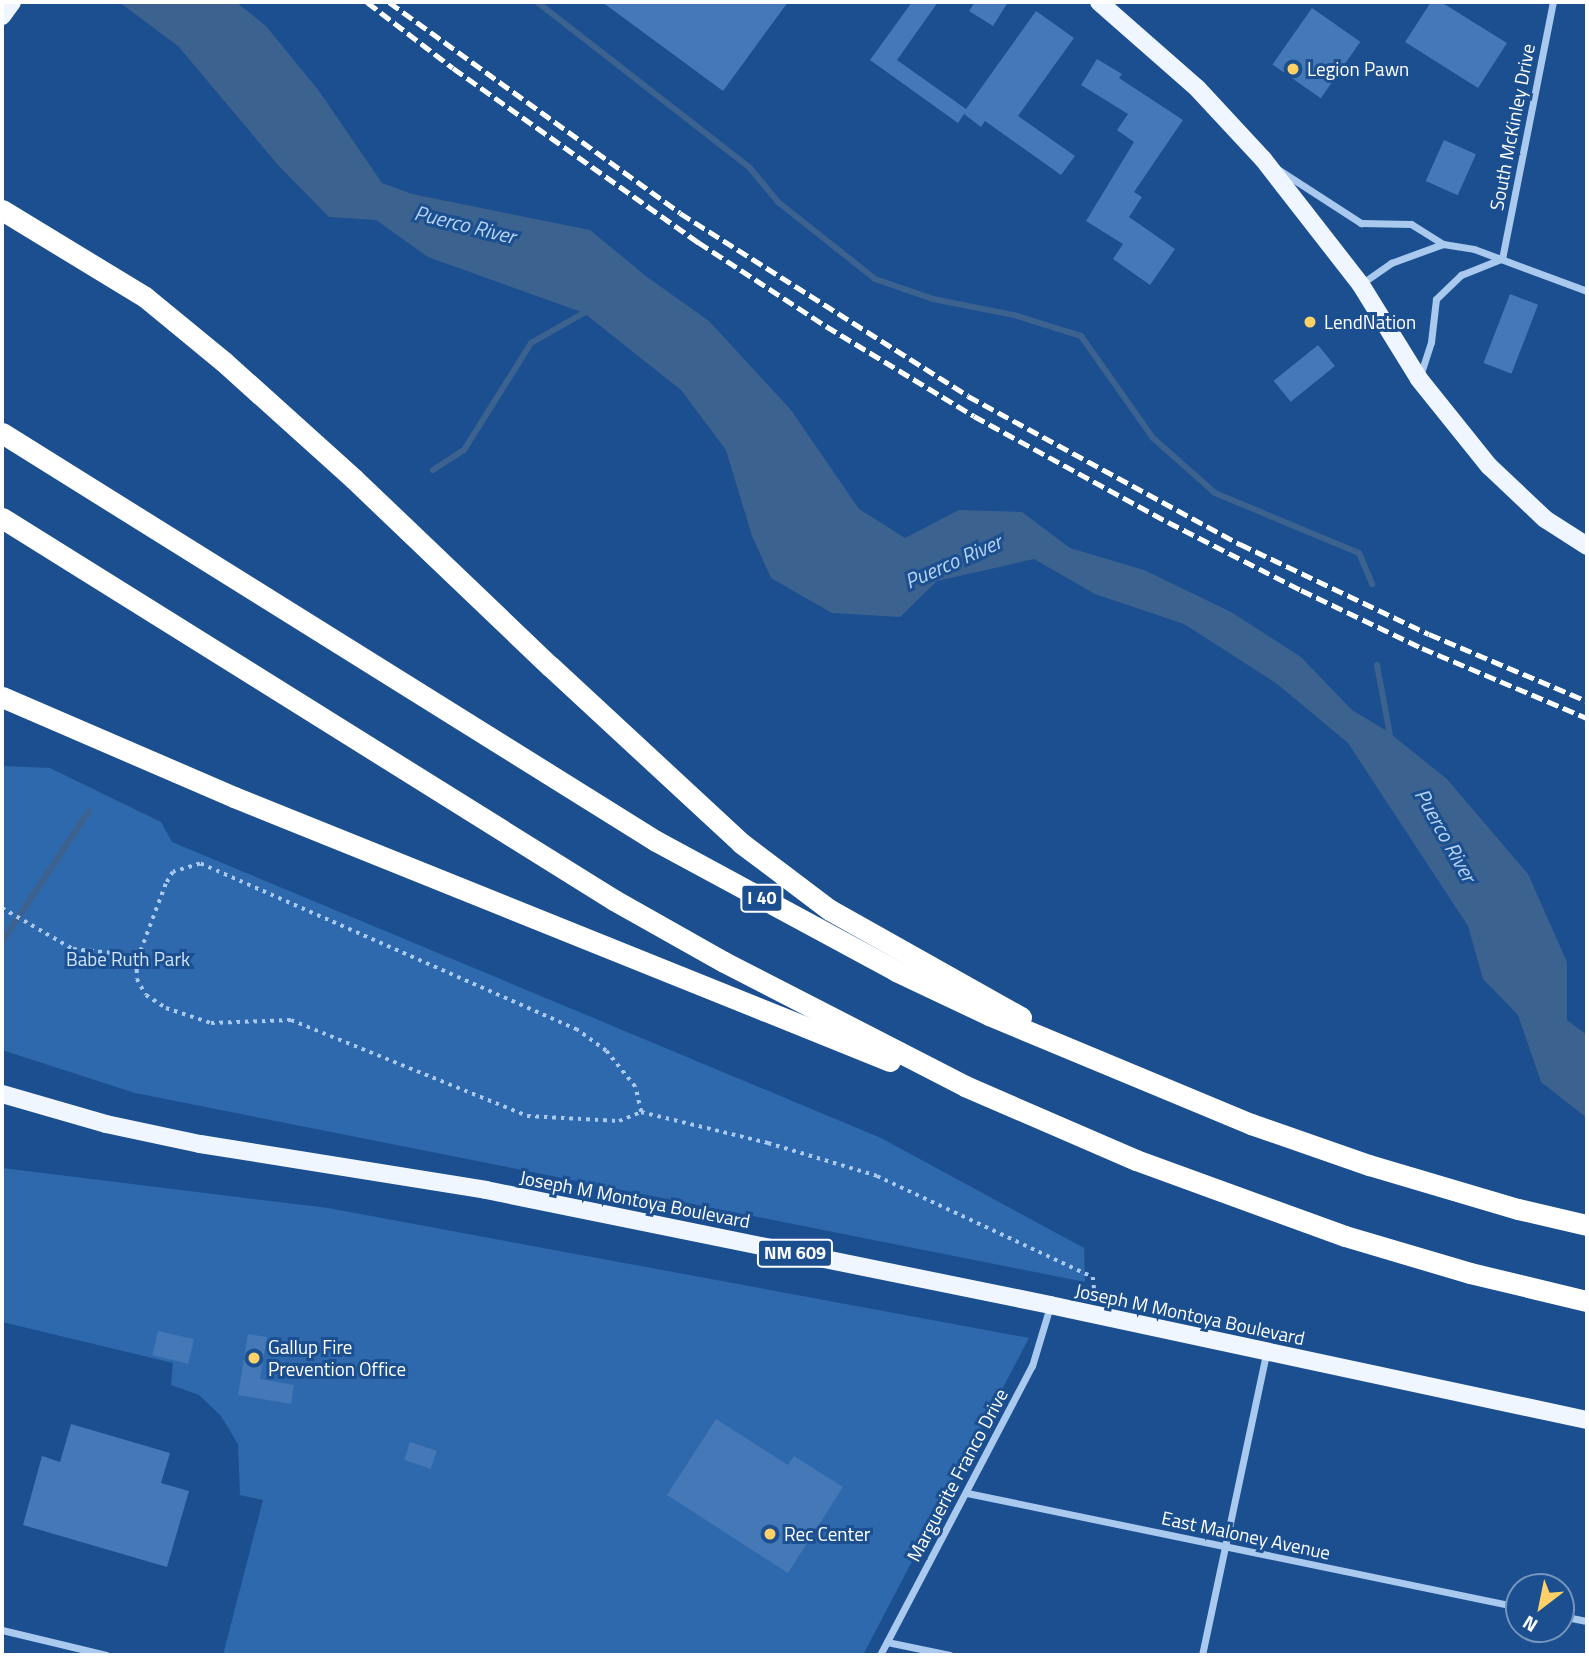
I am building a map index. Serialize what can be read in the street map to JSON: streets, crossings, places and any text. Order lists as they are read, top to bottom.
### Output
{
  "streets": {
    "highway": ["I 40"],
    "main road": ["Joseph M Montoya Boulevard", "NM 609"],
    "street": ["South McKinley Drive", "Marguerite Franco Drive", "East Maloney Avenue"]
  },
  "crossings": [
    ["Joseph M Montoya Boulevard", "Marguerite Franco Drive"],
    ["Marguerite Franco Drive", "East Maloney Avenue"]
  ],
  "water": ["Puerco River"],
  "parks": ["Babe Ruth Park"],
  "places": [
    "Legion Pawn",
    "LendNation",
    "Gallup Fire Prevention Office",
    "Rec Center"
  ],
  "north": "bottom left"
}
